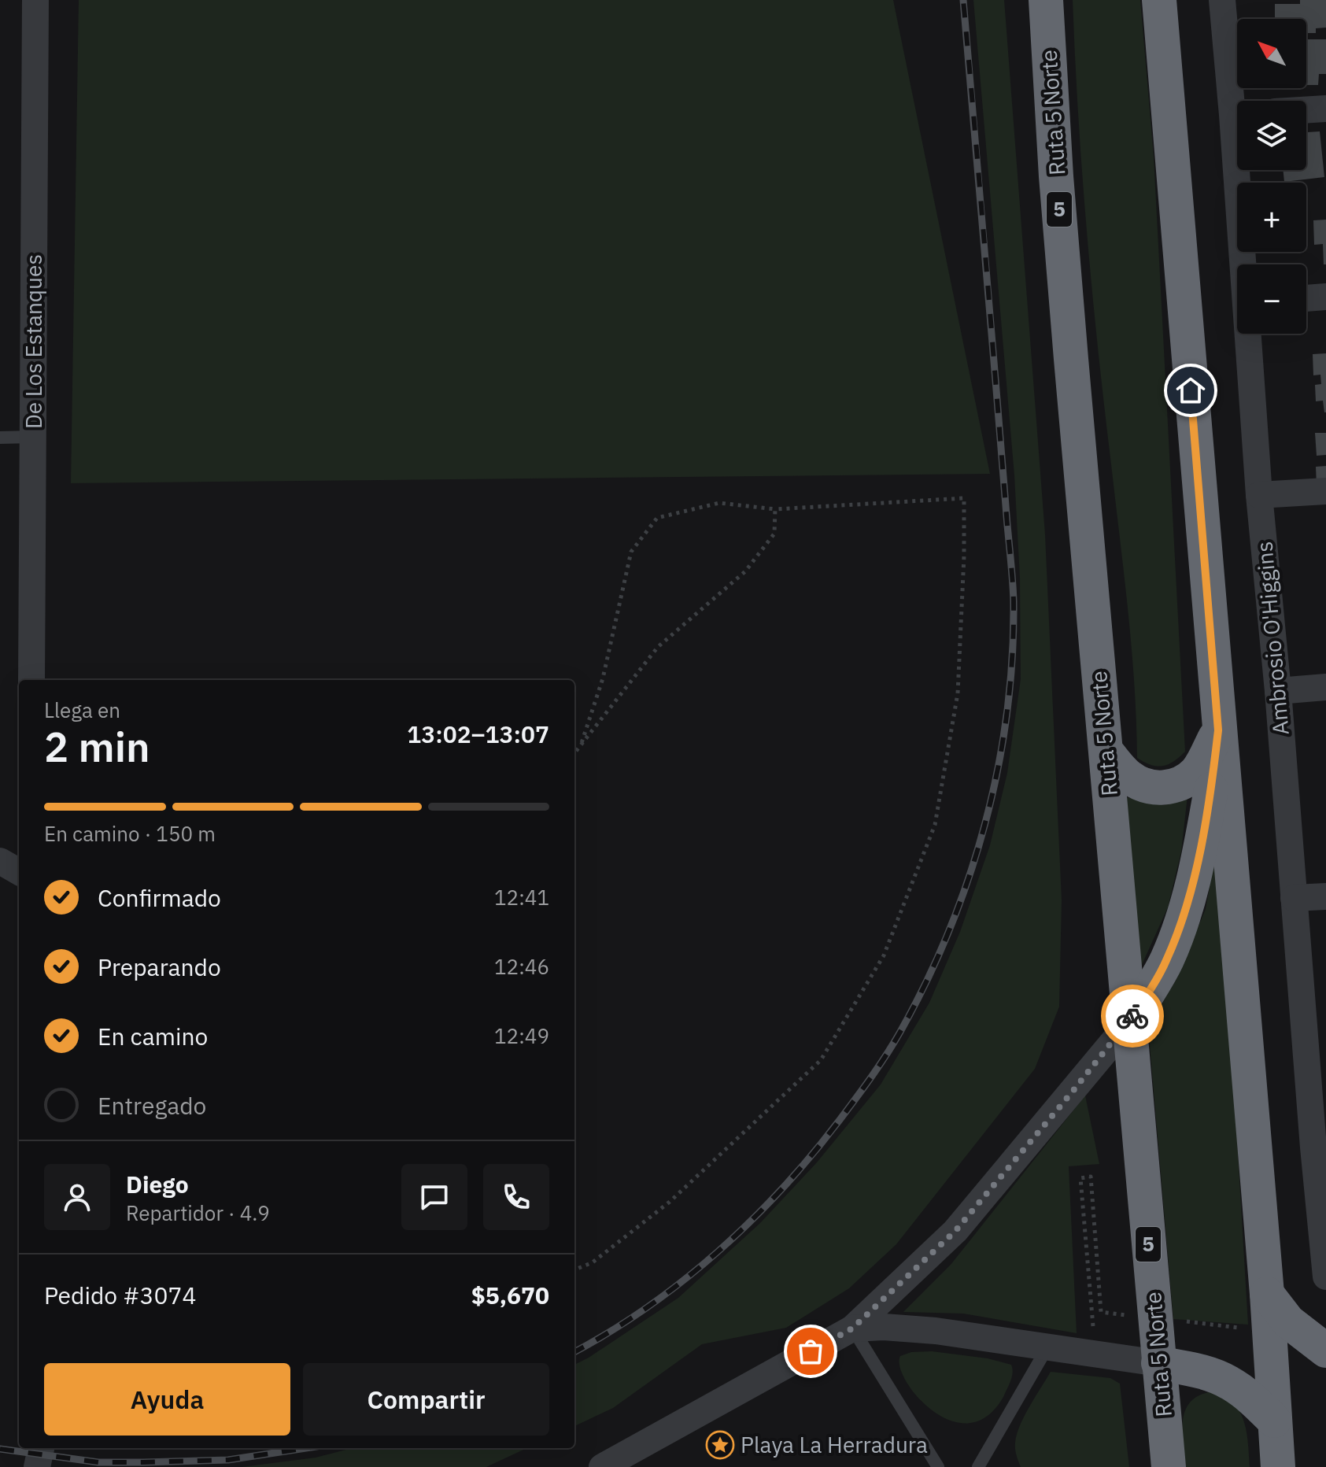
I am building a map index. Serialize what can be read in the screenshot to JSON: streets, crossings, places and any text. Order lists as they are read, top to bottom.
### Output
{
  "streets": {
    "highway": ["Ruta 5 Norte", "5"],
    "street": ["De Los Estanques", "Ambrosio O'Higgins"]
  },
  "places": {
    "place": ["Playa La Herradura"]
  },
  "north": "top left",
  "page": {
    "map_buttons": ["+", "−"],
    "heading": ["2 min", "Llega en", "13:02–13:07"],
    "panel": [
      "Diego",
      "Repartidor · 4.9",
      "Pedido #3074",
      "$5,670"
    ],
    "bar": "En camino · 150 m",
    "list": [
      ["Confirmado", "12:41"],
      ["Preparando", "12:46"],
      ["En camino", "12:49"],
      "Entregado"
    ],
    "buttons": ["Ayuda", "Compartir"]
  }
}
